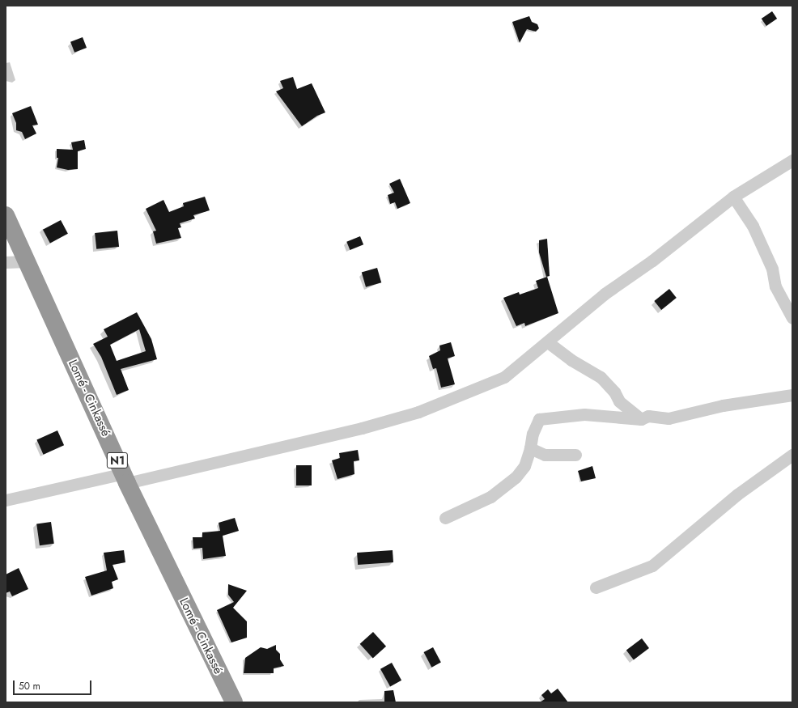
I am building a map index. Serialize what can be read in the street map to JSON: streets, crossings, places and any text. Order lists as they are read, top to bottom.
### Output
{
  "streets": {
    "highway": ["Lomé - Cinkassé", "N1"]
  },
  "scale_bar": "50 m"
}
